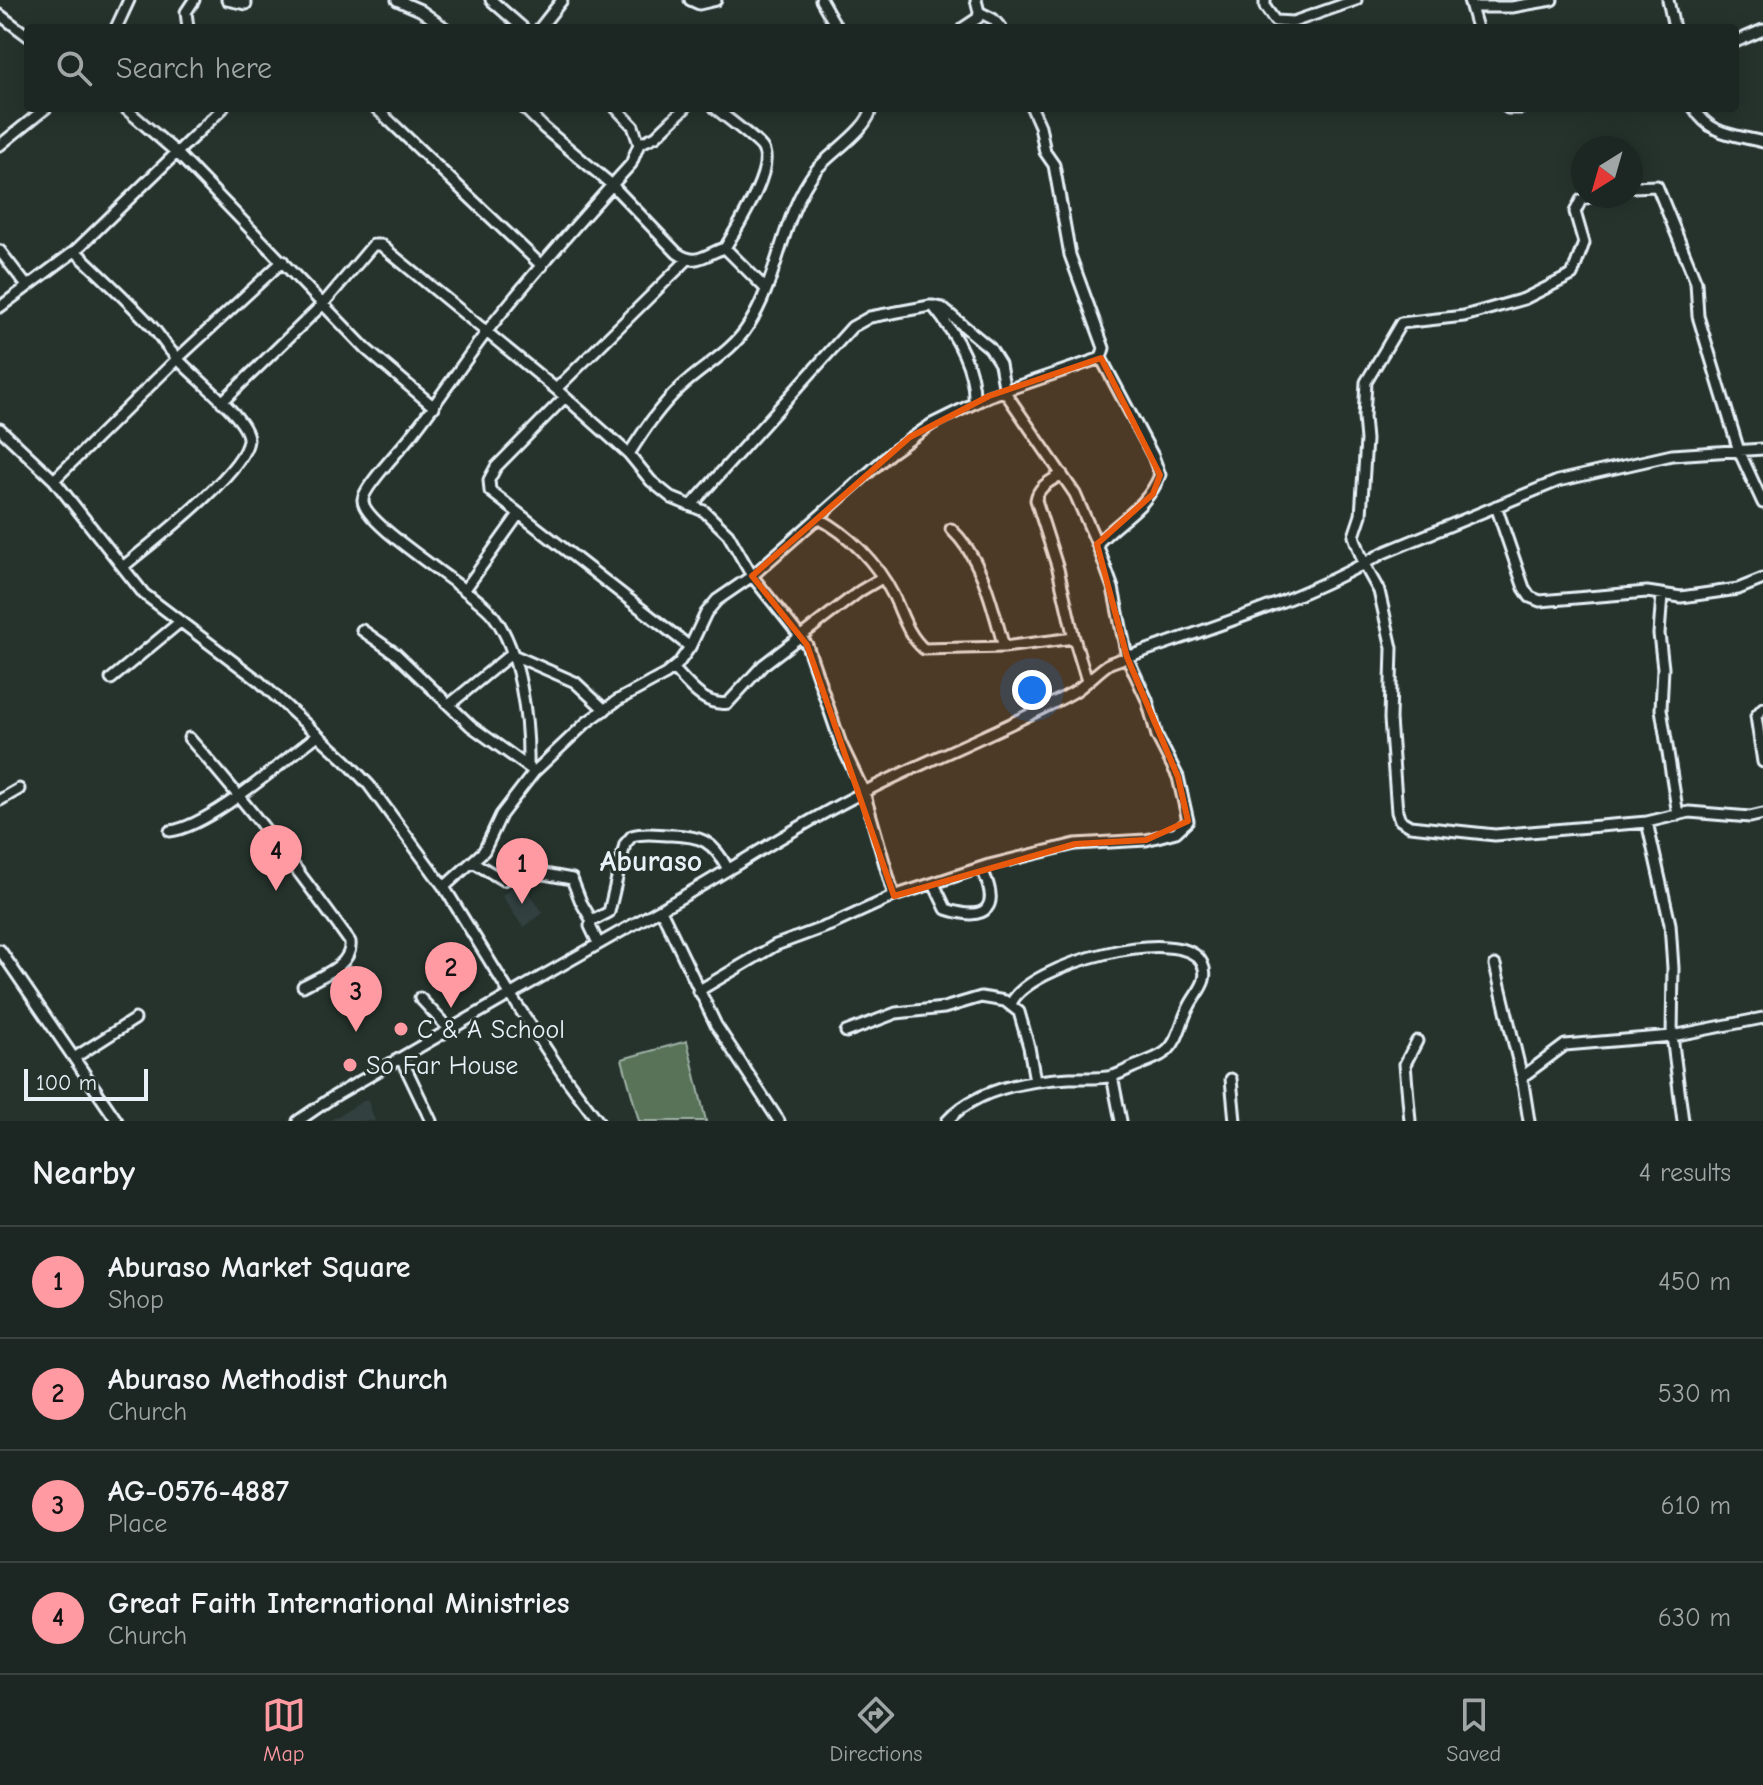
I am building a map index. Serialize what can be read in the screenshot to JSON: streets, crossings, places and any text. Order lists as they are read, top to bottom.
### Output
{
  "districts": ["Aburaso"],
  "places": ["C & A School", "So Far House"],
  "scale_bar": "100 m",
  "north": "bottom left",
  "page": {
    "search": "Search here",
    "pins": [
      "4",
      "1",
      "2",
      "3"
    ],
    "scale": "100 m",
    "heading": ["Nearby", "4 results"],
    "list": [
      {
        "mark": "1",
        "name": "Aburaso Market Square",
        "note": "Shop",
        "value": "450 m"
      },
      {
        "mark": "2",
        "name": "Aburaso Methodist Church",
        "note": "Church",
        "value": "530 m"
      },
      {
        "mark": "3",
        "name": "AG-0576-4887",
        "note": "Place",
        "value": "610 m"
      },
      {
        "mark": "4",
        "name": "Great Faith International Ministries",
        "note": "Church",
        "value": "630 m"
      }
    ],
    "nav": ["Map", "Directions", "Saved"]
  }
}
